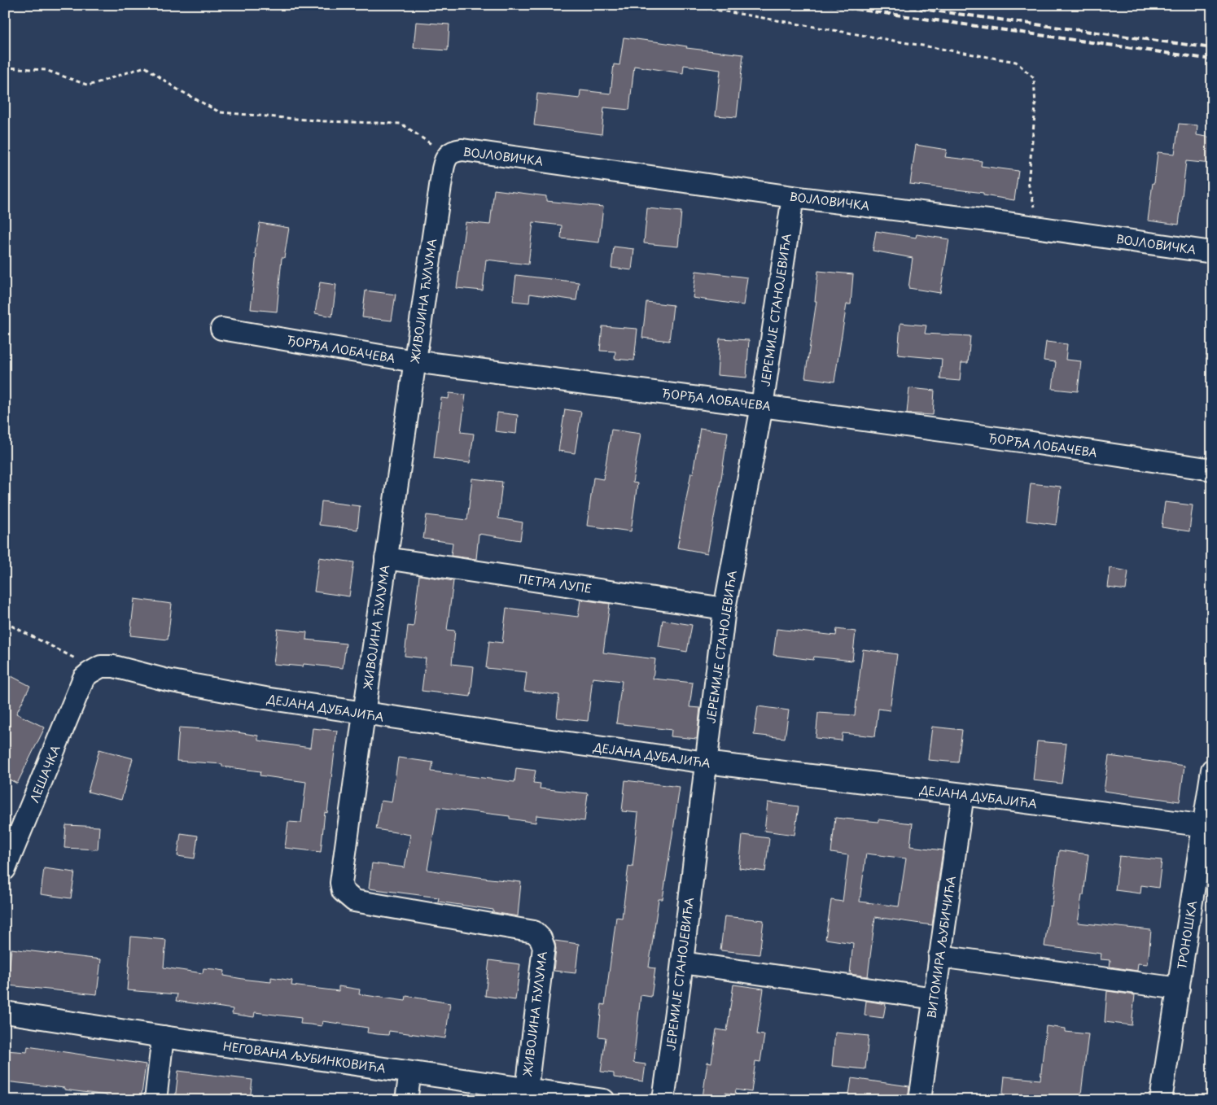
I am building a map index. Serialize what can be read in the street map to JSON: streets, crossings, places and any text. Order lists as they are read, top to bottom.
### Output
{
  "streets": {
    "street": [
      "ВОЈЛОВИЧКА",
      "ЖИВОЈИНА ЋУЛУМА",
      "ЈЕРЕМИЈЕ СТАНОЈЕВИЋА",
      "ЂОРЂА ЛОБАЧЕВА",
      "ПЕТРА ЛУПЕ",
      "ДЕЈАНА ДУБАЈИЋА",
      "ЛЕШАЧКА",
      "ТРОНОШКА",
      "ВИТОМИРА ЉУБИЧИЋА",
      "НЕГОВАНА ЉУБИНКОВИЋА"
    ]
  },
  "crossings": [
    ["ВОЈЛОВИЧКА", "ЖИВОЈИНА ЋУЛУМА"],
    ["ВОЈЛОВИЧКА", "ЈЕРЕМИЈЕ СТАНОЈЕВИЋА"],
    ["ЖИВОЈИНА ЋУЛУМА", "ЂОРЂА ЛОБАЧЕВА"],
    ["ЖИВОЈИНА ЋУЛУМА", "ПЕТРА ЛУПЕ"],
    ["ЖИВОЈИНА ЋУЛУМА", "ДЕЈАНА ДУБАЈИЋА"],
    ["ЖИВОЈИНА ЋУЛУМА", "НЕГОВАНА ЉУБИНКОВИЋА"],
    ["ЈЕРЕМИЈЕ СТАНОЈЕВИЋА", "ЂОРЂА ЛОБАЧЕВА"],
    ["ЈЕРЕМИЈЕ СТАНОЈЕВИЋА", "ПЕТРА ЛУПЕ"],
    ["ЈЕРЕМИЈЕ СТАНОЈЕВИЋА", "ДЕЈАНА ДУБАЈИЋА"],
    ["ДЕЈАНА ДУБАЈИЋА", "ЛЕШАЧКА"],
    ["ДЕЈАНА ДУБАЈИЋА", "ТРОНОШКА"],
    ["ДЕЈАНА ДУБАЈИЋА", "ВИТОМИРА ЉУБИЧИЋА"]
  ]
}
